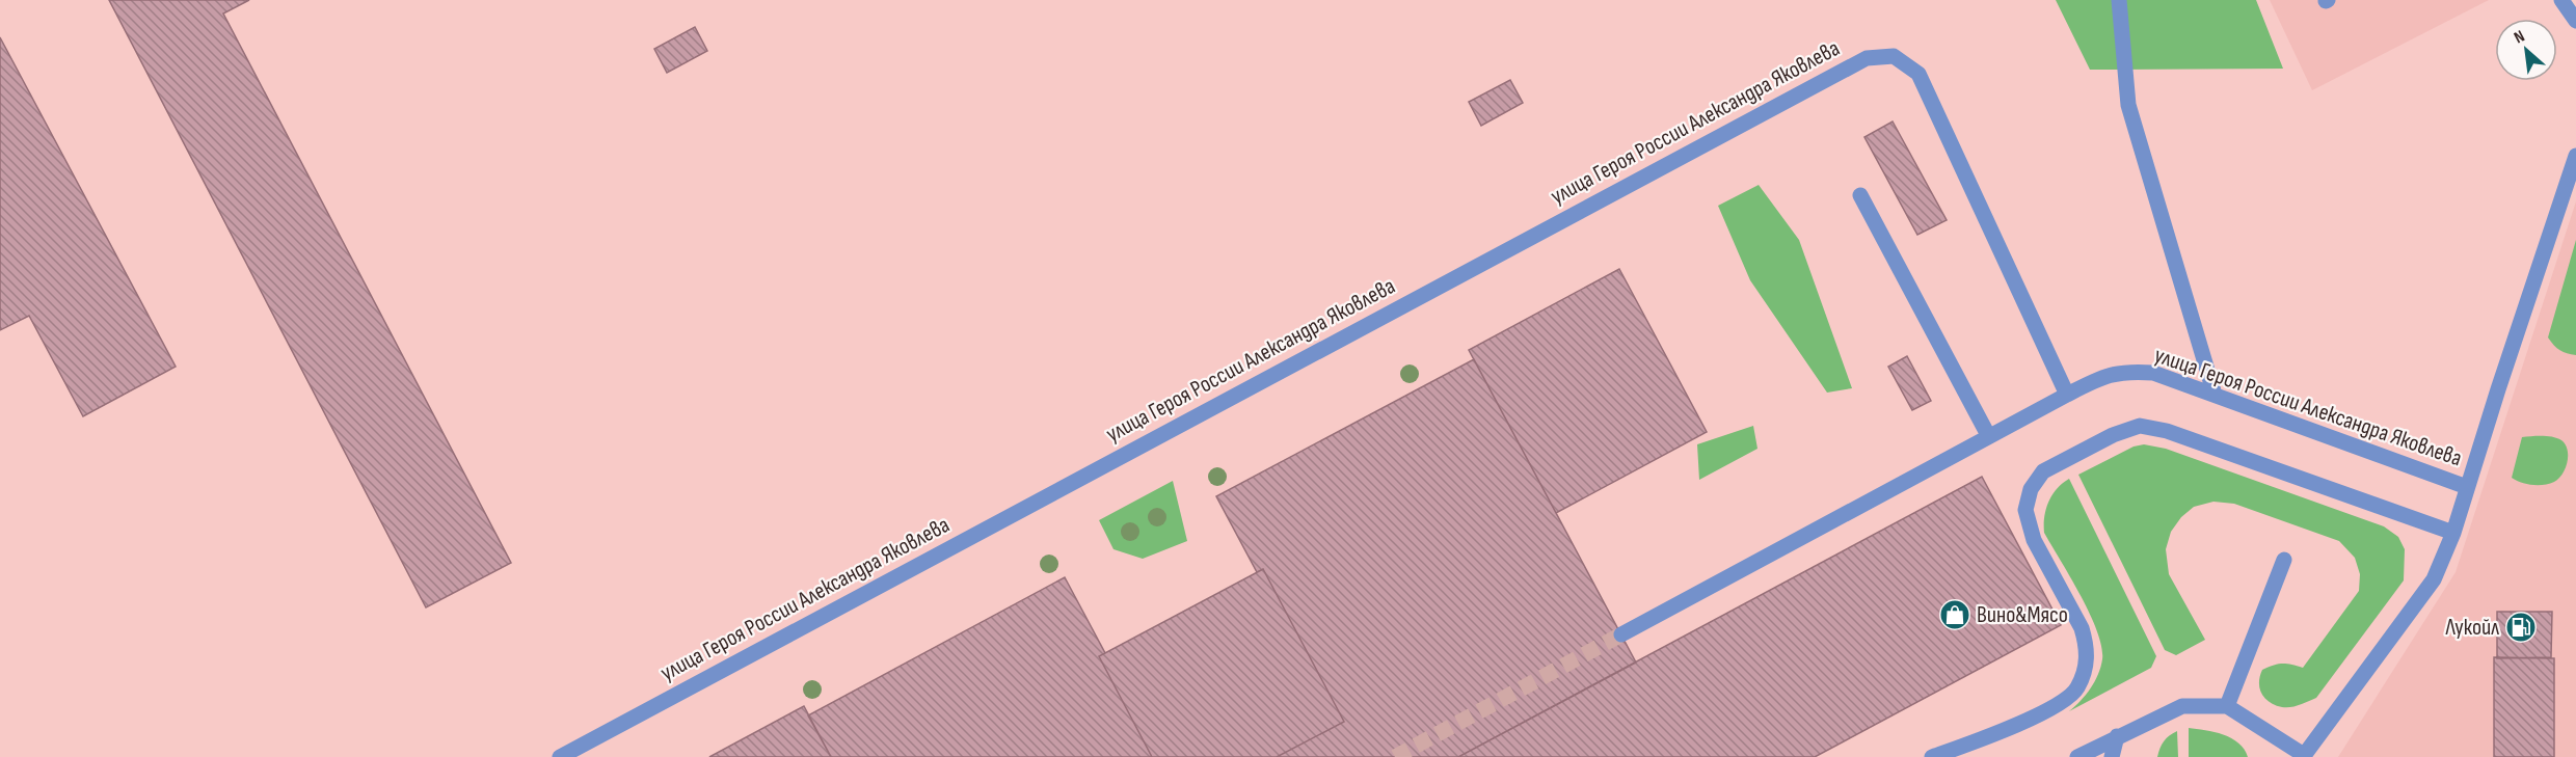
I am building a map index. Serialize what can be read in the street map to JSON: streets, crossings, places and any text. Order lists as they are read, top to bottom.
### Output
{
  "streets": {
    "street": ["улица Героя России Александра Яковлева"]
  },
  "places": {
    "shop": ["Вино&Мясо"],
    "fuel station": ["Лукойл"]
  },
  "north": "top left"
}
